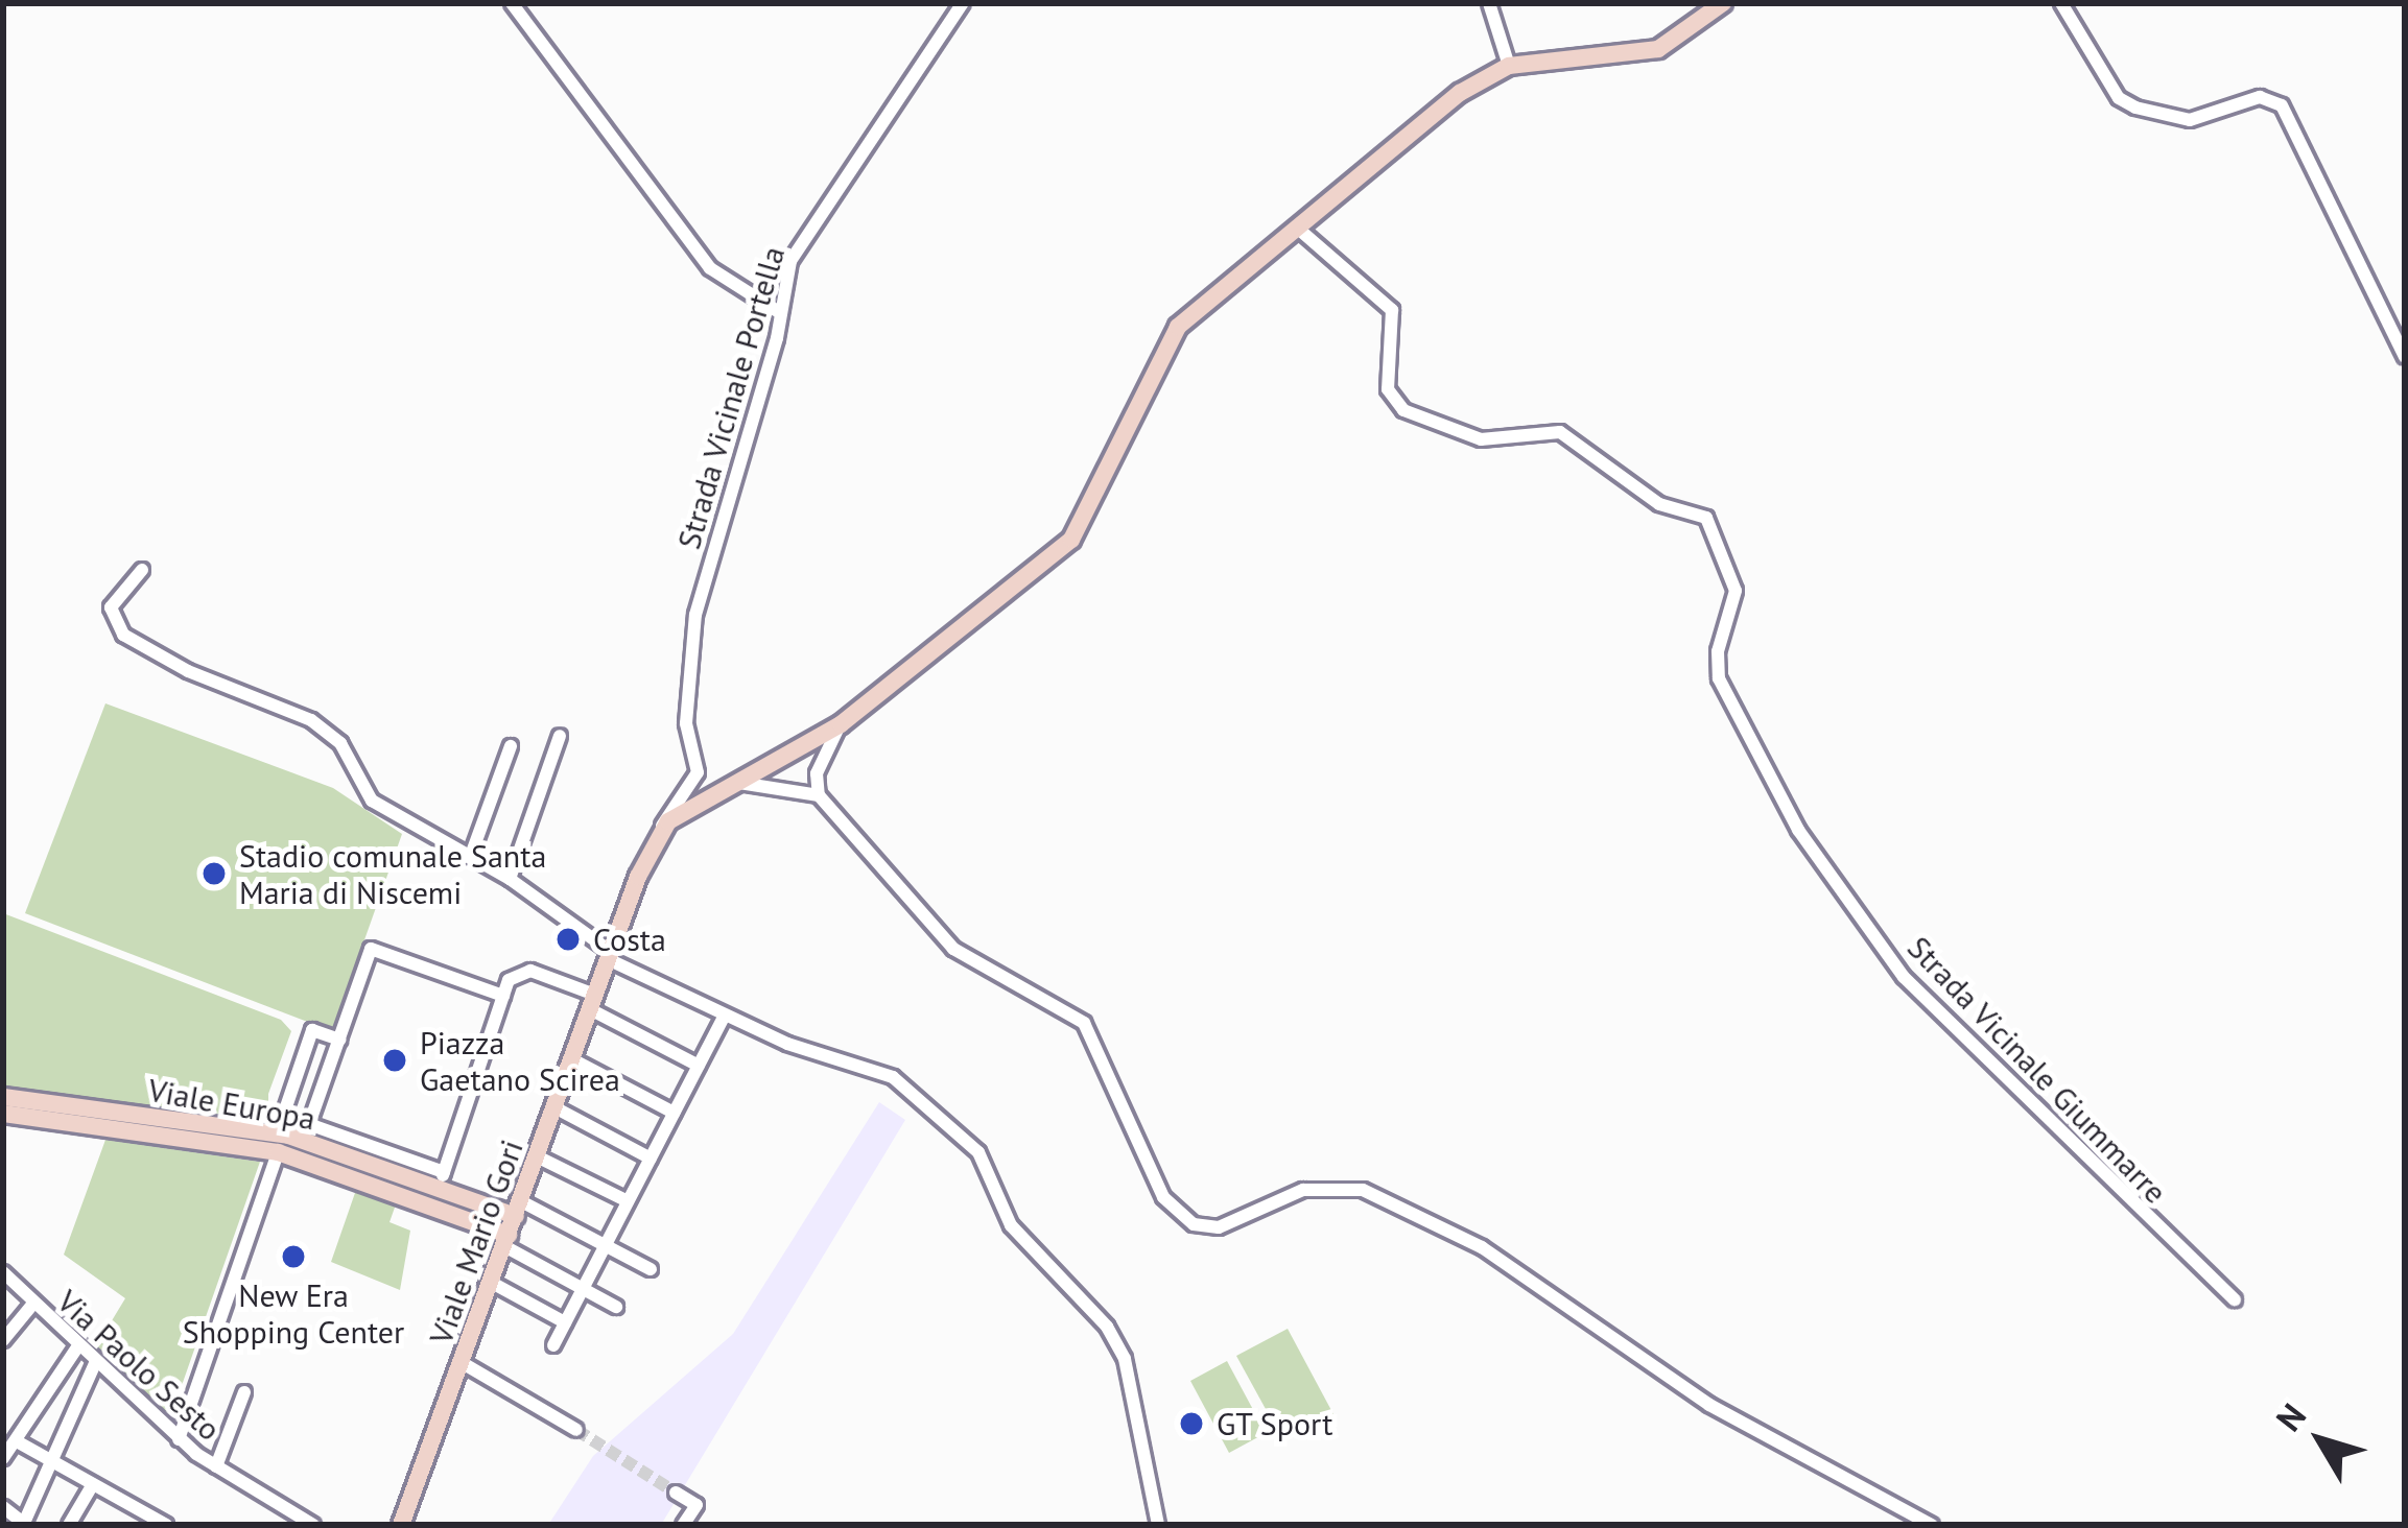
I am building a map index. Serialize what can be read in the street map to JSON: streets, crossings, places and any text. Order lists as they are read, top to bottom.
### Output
{
  "streets": {
    "main road": ["Viale Europa", "Viale Mario Gori"],
    "street": ["Strada Vicinale Portella", "Strada Vicinale Giummarre", "Via Paolo Sesto"]
  },
  "crossings": [
    ["Strada Vicinale Portella", "Viale Mario Gori"],
    ["Viale Europa", "Viale Mario Gori"]
  ],
  "places": [
    "Stadio comunale Santa Maria di Niscemi",
    "Costa",
    "Piazza Gaetano Scirea",
    "New Era Shopping Center",
    "GT Sport"
  ],
  "north": "top left"
}
